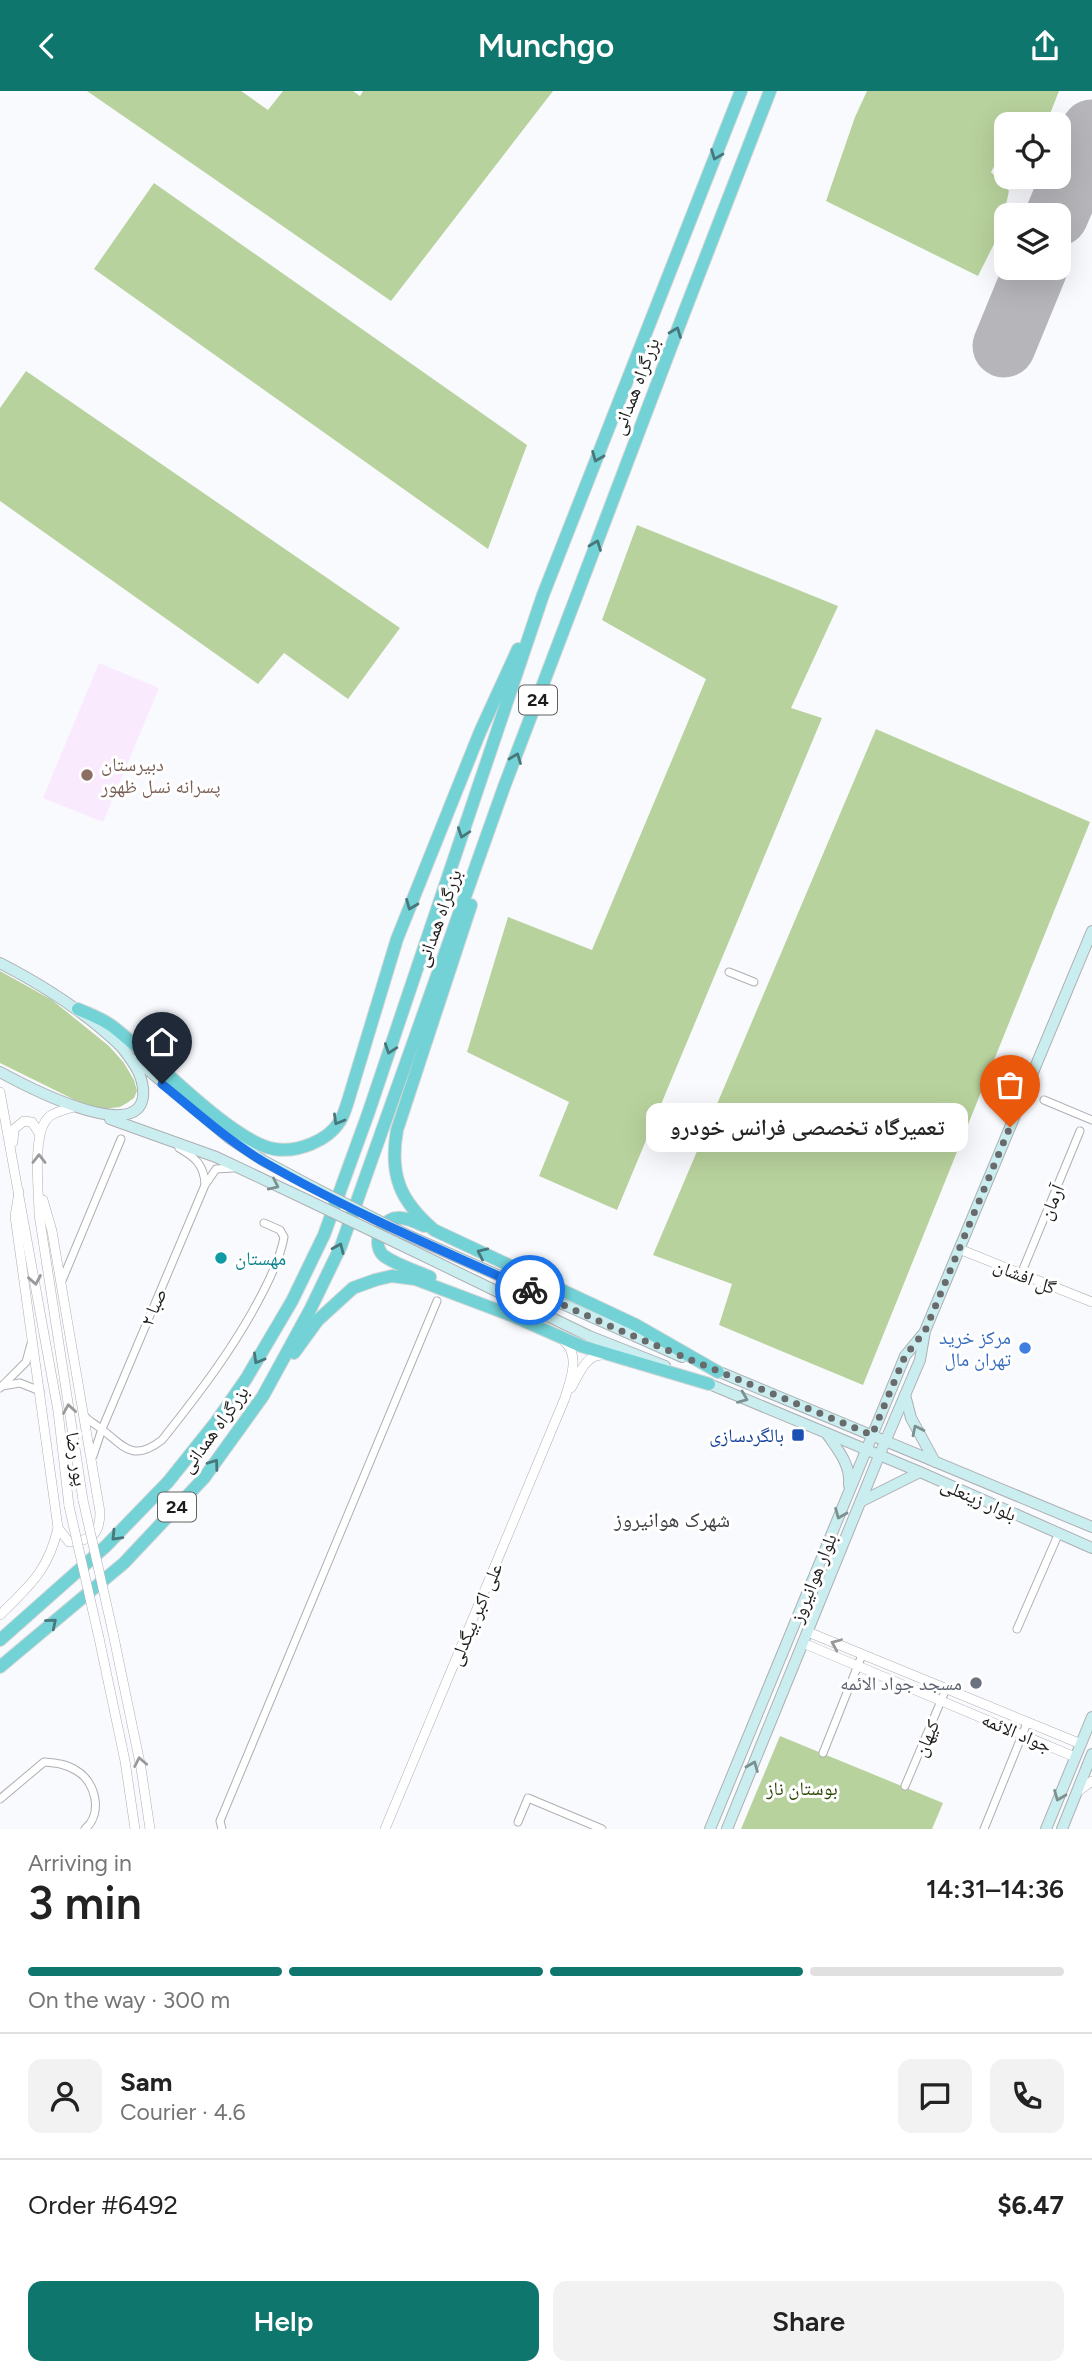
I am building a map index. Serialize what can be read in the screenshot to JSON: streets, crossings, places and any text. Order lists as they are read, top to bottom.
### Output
{
  "streets": {
    "highway": ["بزرگراه همدانی", "24"],
    "main road": ["بلوار زینعلی", "بلوار هوانیروز"],
    "street": [
      "آرمان",
      "گل افشان",
      "صبا ۲",
      "پور رضا",
      "علی اکبر بیگدلی",
      "جواد الائمه",
      "کیهان"
    ]
  },
  "crossings": [
    ["آرمان", "گل افشان"],
    ["گل افشان", "بلوار هوانیروز"],
    ["بلوار زینعلی", "بلوار هوانیروز"],
    ["بلوار هوانیروز", "جواد الائمه"],
    ["جواد الائمه", "کیهان"]
  ],
  "districts": ["شهرک هوانیروز"],
  "parks": ["بوستان ناز"],
  "places": {
    "other": [
      "دبیرستان پسرانه نسل ظهور",
      "تعمیرگاه تخصصی فرانس خودرو",
      "مهستان",
      "مرکز خرید تهران مال",
      "مسجد جواد الائمه"
    ],
    "transit": ["بالگردسازی"]
  },
  "page": {
    "header": "Munchgo",
    "bubble": "تعمیرگاه تخصصی فرانس خودرو",
    "heading": ["3 min", "Arriving in", "14:31–14:36"],
    "panel": [
      "Sam",
      "Courier · 4.6",
      "Order #6492",
      "$6.47"
    ],
    "bar": "On the way · 300 m",
    "buttons": ["Help", "Share"]
  }
}
